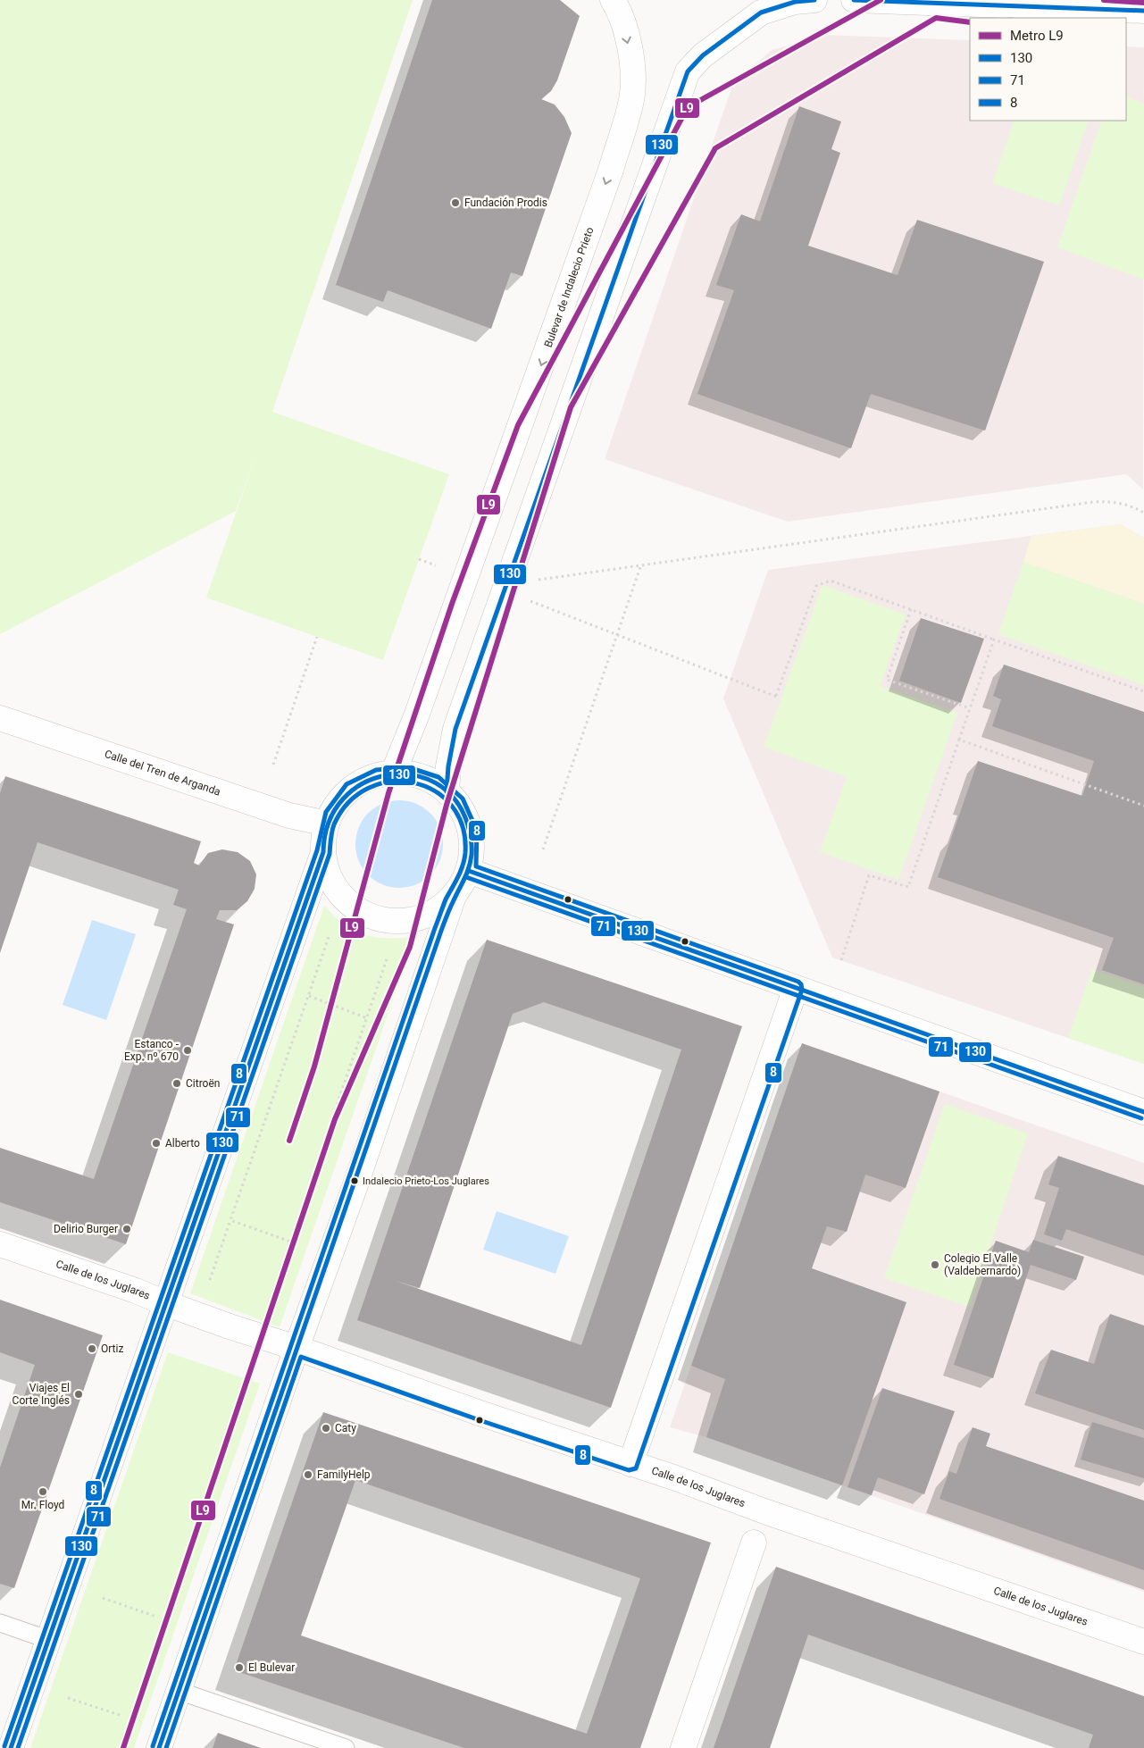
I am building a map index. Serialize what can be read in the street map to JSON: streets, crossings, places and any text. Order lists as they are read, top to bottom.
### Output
{
  "streets": {
    "street": ["Bulevar de Indalecio Prieto", "Calle del Tren de Arganda", "Calle de los Juglares"]
  },
  "crossings": [
    ["Bulevar de Indalecio Prieto", "Calle del Tren de Arganda"]
  ],
  "places": [
    "Fundación Prodis",
    "Estanco - Exp. nº 670",
    "Citroën",
    "Alberto",
    "Indalecio Prieto-Los Juglares",
    "Delirio Burger",
    "Colegio El Valle (Valdebernardo)",
    "Ortiz",
    "Viajes El Corte Inglés",
    "Caty",
    "FamilyHelp",
    "Mr. Floyd",
    "El Bulevar"
  ],
  "lines": [
    "metro line L9",
    "transit line 130",
    "transit line 8",
    "transit line 71"
  ],
  "legend": [
    "Metro L9",
    "130",
    "71",
    "8"
  ]
}
